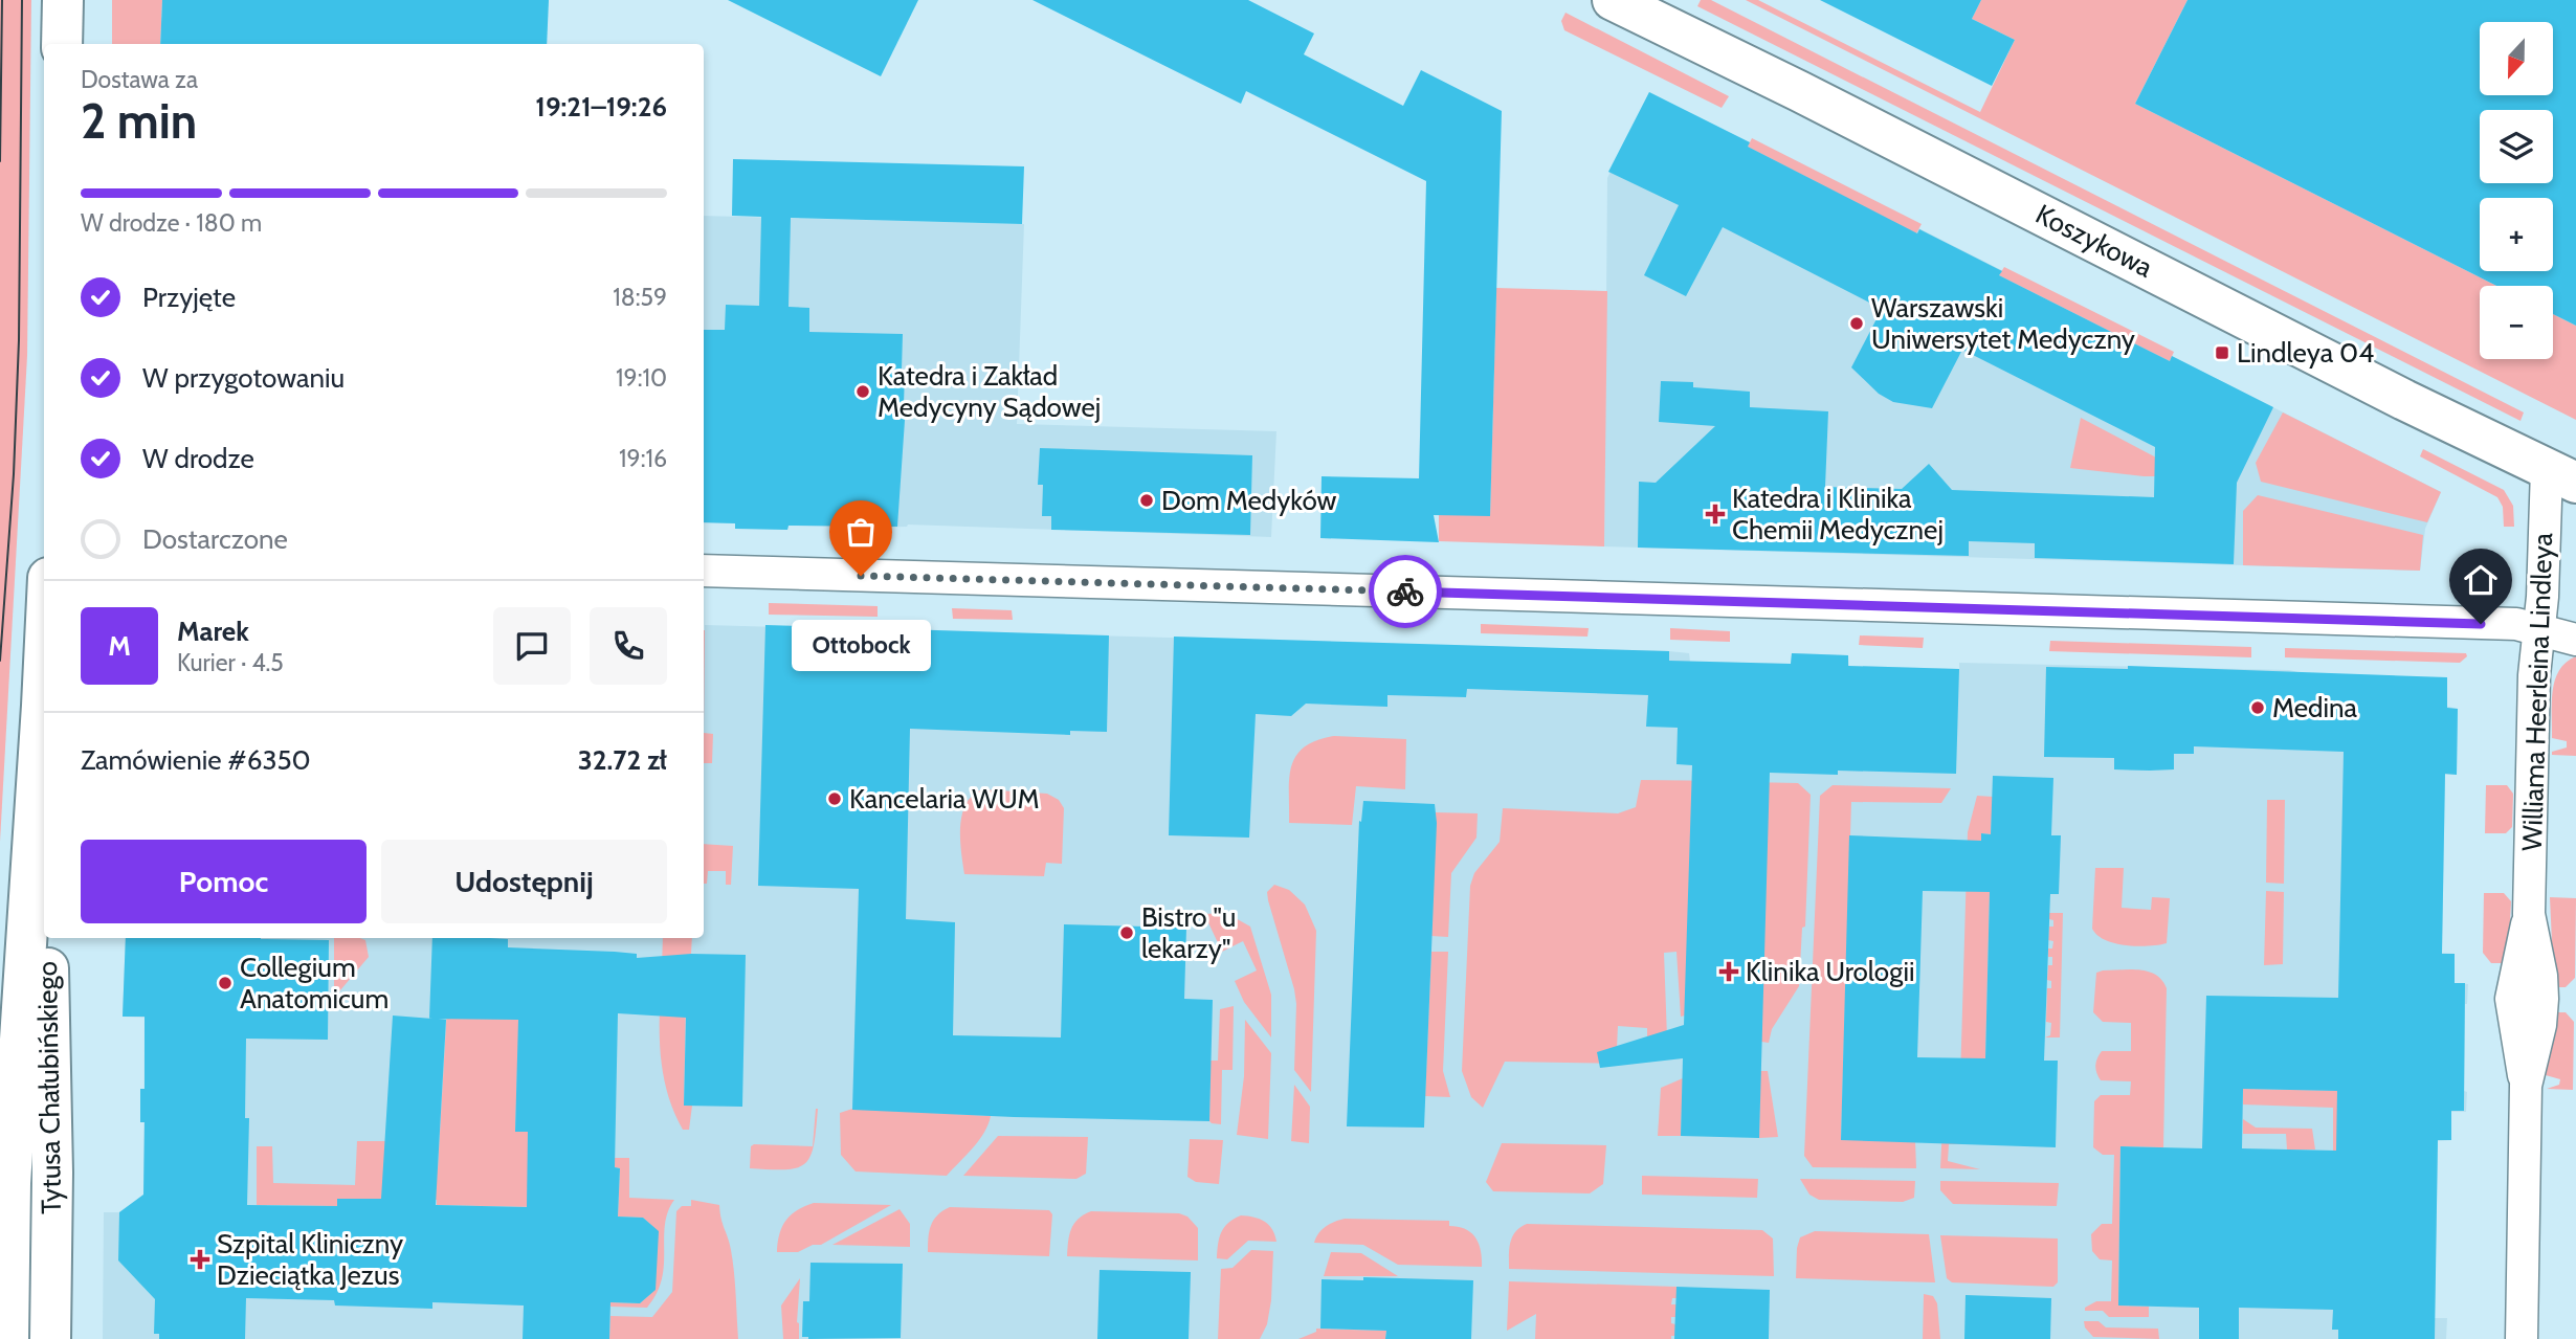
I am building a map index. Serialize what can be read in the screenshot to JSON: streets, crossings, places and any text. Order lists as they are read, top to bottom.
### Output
{
  "streets": {
    "main road": ["Koszykowa", "Tytusa Chałubińskiego"],
    "street": ["Williama Heerleina Lindleya"]
  },
  "crossings": [
    ["Koszykowa", "Williama Heerleina Lindleya"]
  ],
  "places": {
    "other": [
      "Warszawski Uniwersytet Medyczny",
      "Katedra i Zakład Medycyny Sądowej",
      "Dom Medyków",
      "Ottobock",
      "Medina",
      "Kancelaria WUM",
      "Bistro \"u lekarzy\"",
      "Collegium Anatomicum"
    ],
    "transit": ["Lindleya 04"],
    "health": ["Katedra i Klinika Chemii Medycznej", "Klinika Urologii", "Szpital Kliniczny Dzieciątka Jezus"]
  },
  "north": "bottom",
  "page": {
    "map_buttons": ["+", "−"],
    "heading": ["2 min", "Dostawa za", "19:21–19:26"],
    "panel": [
      "Marek",
      "Kurier · 4.5",
      "Zamówienie #6350",
      "32.72 zł"
    ],
    "bar": "W drodze · 180 m",
    "list": [
      ["Przyjęte", "18:59"],
      ["W przygotowaniu", "19:10"],
      ["W drodze", "19:16"],
      "Dostarczone"
    ],
    "round": "M",
    "bubble": "Ottobock",
    "buttons": ["Pomoc", "Udostępnij"]
  }
}
